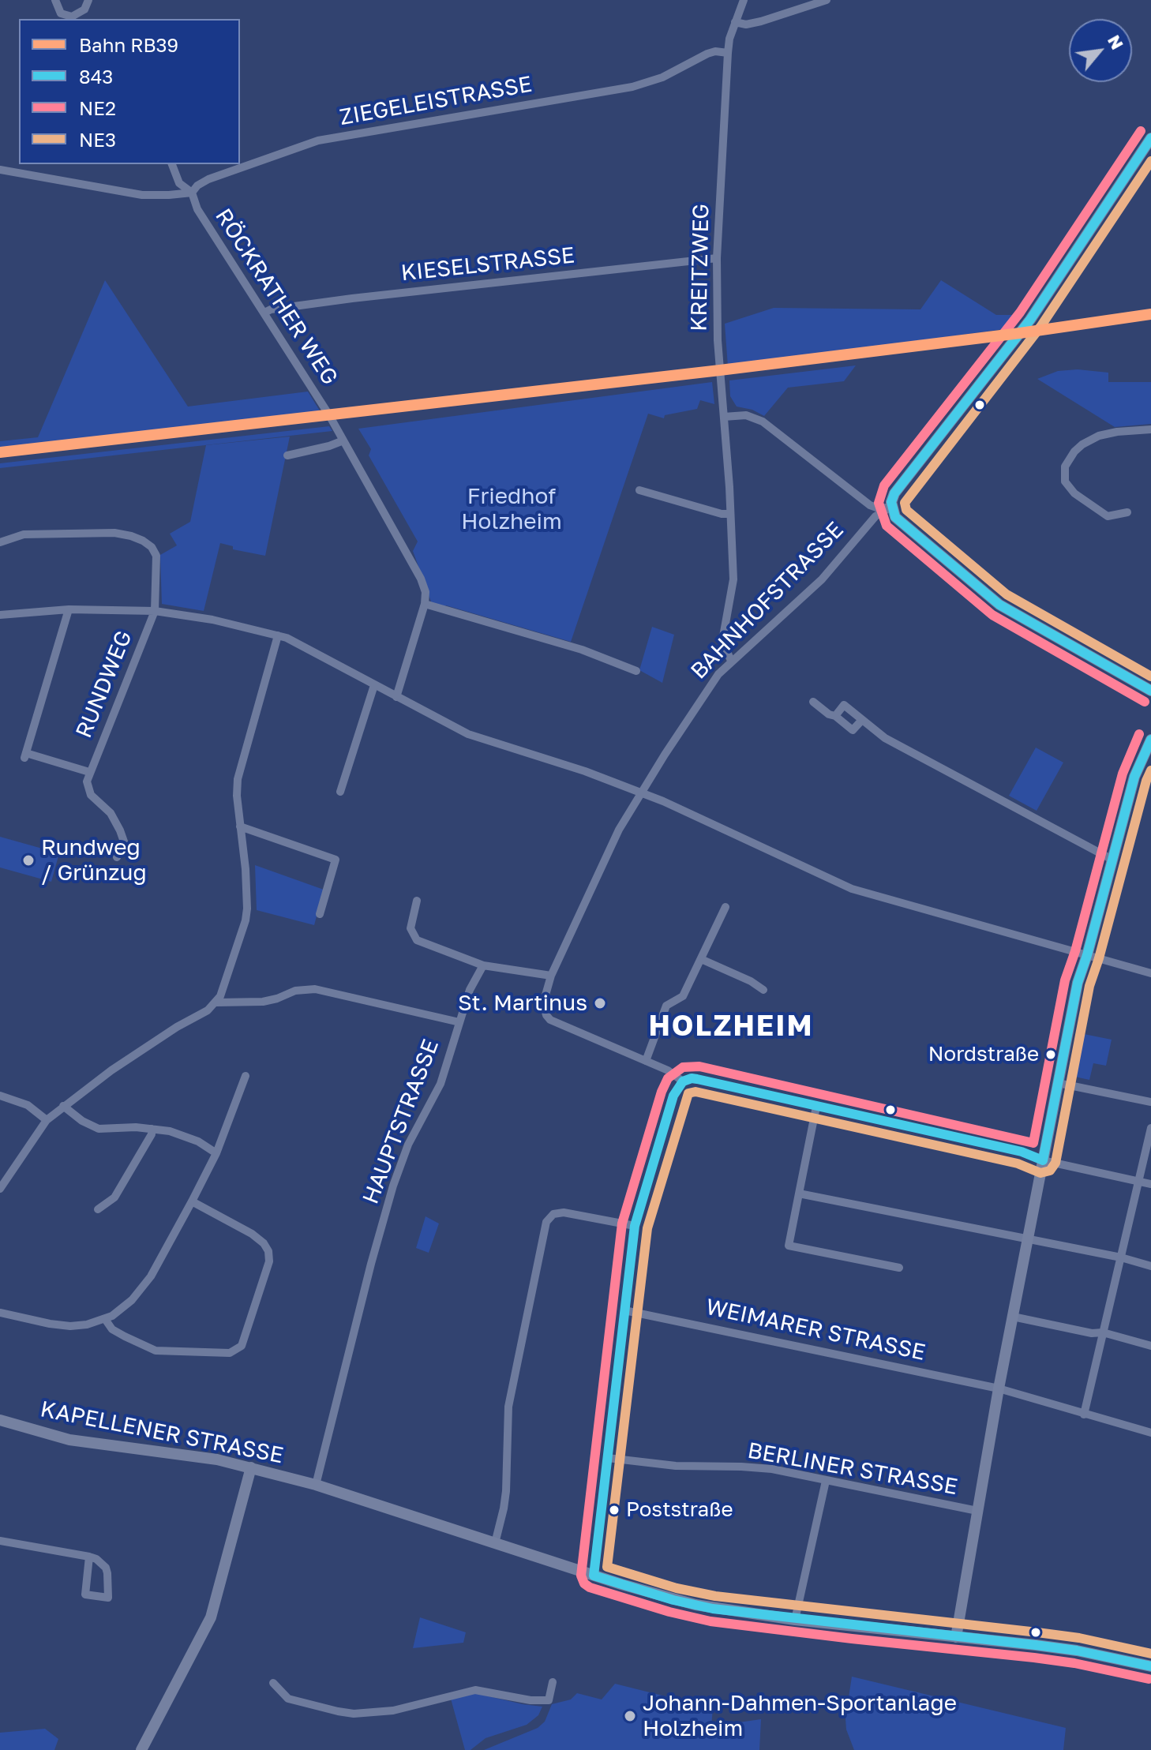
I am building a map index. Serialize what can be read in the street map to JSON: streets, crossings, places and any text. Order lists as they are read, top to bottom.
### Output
{
  "streets": {
    "main road": ["BAHNHOFSTRASSE", "KAPELLENER STRASSE"],
    "street": [
      "ZIEGELEISTRASSE",
      "KIESELSTRASSE",
      "KREITZWEG",
      "RÖCKRATHER WEG",
      "RUNDWEG",
      "HAUPTSTRASSE",
      "WEIMARER STRASSE",
      "BERLINER STRASSE"
    ]
  },
  "crossings": [
    ["ZIEGELEISTRASSE", "KREITZWEG"],
    ["ZIEGELEISTRASSE", "RÖCKRATHER WEG"],
    ["KIESELSTRASSE", "KREITZWEG"],
    ["KIESELSTRASSE", "RÖCKRATHER WEG"],
    ["KREITZWEG", "BAHNHOFSTRASSE"],
    ["HAUPTSTRASSE", "KAPELLENER STRASSE"]
  ],
  "districts": ["HOLZHEIM"],
  "parks": ["Friedhof Holzheim"],
  "places": [
    "Rundweg / Grünzug",
    "St. Martinus",
    "Nordstraße",
    "Poststraße",
    "Johann-Dahmen-Sportanlage Holzheim"
  ],
  "lines": [
    "transit line NE2",
    "transit line 843",
    "transit line NE3",
    "rail line RB39"
  ],
  "legend": [
    "Bahn RB39",
    "843",
    "NE2",
    "NE3"
  ],
  "north": "top right"
}
